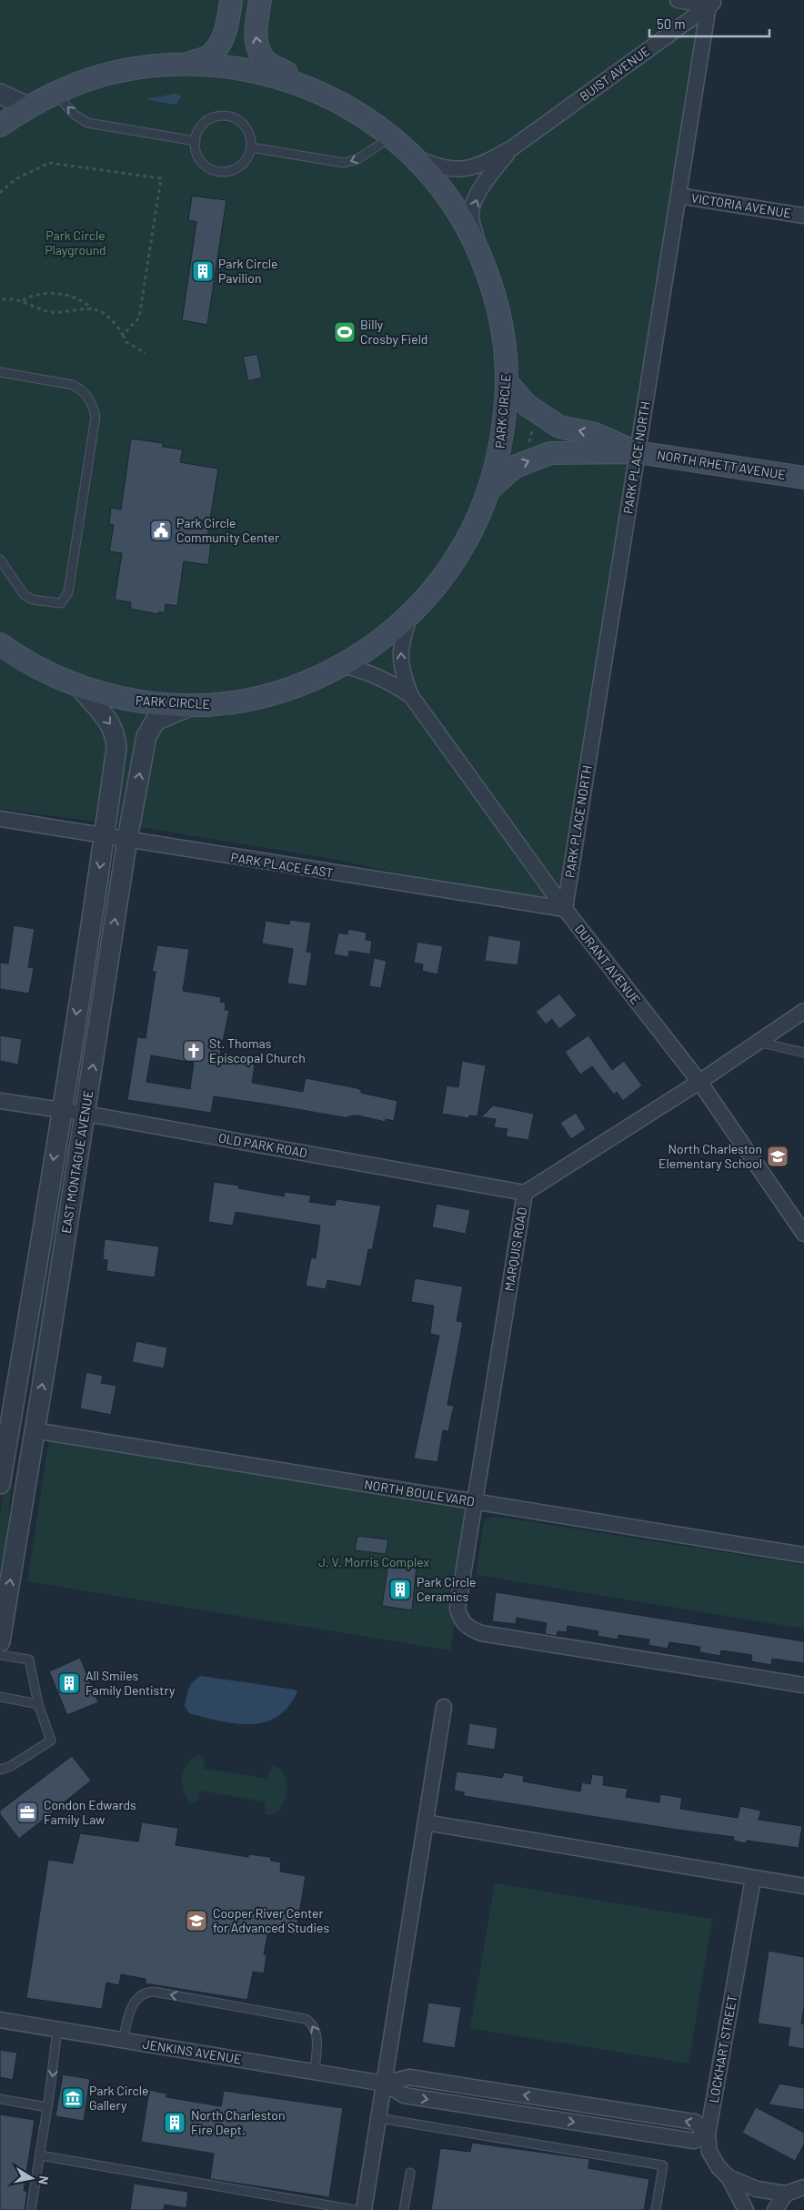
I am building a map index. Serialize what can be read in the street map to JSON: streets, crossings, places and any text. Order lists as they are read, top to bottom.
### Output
{
  "streets": {
    "main road": ["PARK CIRCLE", "NORTH RHETT AVENUE"],
    "street": [
      "BUIST AVENUE",
      "VICTORIA AVENUE",
      "PARK PLACE NORTH",
      "PARK PLACE EAST",
      "DURANT AVENUE",
      "OLD PARK ROAD",
      "EAST MONTAGUE AVENUE",
      "MARQUIS ROAD",
      "NORTH BOULEVARD",
      "LOCKHART STREET",
      "JENKINS AVENUE"
    ]
  },
  "crossings": [
    ["BUIST AVENUE", "PARK CIRCLE"],
    ["BUIST AVENUE", "PARK PLACE NORTH"],
    ["VICTORIA AVENUE", "PARK PLACE NORTH"],
    ["PARK CIRCLE", "NORTH RHETT AVENUE"],
    ["PARK CIRCLE", "DURANT AVENUE"],
    ["PARK CIRCLE", "EAST MONTAGUE AVENUE"],
    ["PARK PLACE NORTH", "NORTH RHETT AVENUE"],
    ["PARK PLACE NORTH", "PARK PLACE EAST"],
    ["PARK PLACE NORTH", "DURANT AVENUE"],
    ["PARK PLACE EAST", "DURANT AVENUE"],
    ["PARK PLACE EAST", "EAST MONTAGUE AVENUE"],
    ["DURANT AVENUE", "MARQUIS ROAD"],
    ["OLD PARK ROAD", "EAST MONTAGUE AVENUE"],
    ["OLD PARK ROAD", "MARQUIS ROAD"],
    ["EAST MONTAGUE AVENUE", "NORTH BOULEVARD"],
    ["MARQUIS ROAD", "NORTH BOULEVARD"]
  ],
  "parks": ["Park Circle Playground", "J. V. Morris Complex"],
  "places": {
    "building": [
      "Park Circle Pavilion",
      "Park Circle Ceramics",
      "All Smiles Family Dentistry",
      "North Charleston Fire Dept."
    ],
    "sports": ["Billy Crosby Field"],
    "public building": ["Park Circle Community Center"],
    "church": ["St. Thomas Episcopal Church"],
    "school or university": ["North Charleston Elementary School", "Cooper River Center for Advanced Studies"],
    "office": ["Condon Edwards Family Law"],
    "museum": ["Park Circle Gallery"]
  },
  "scale_bar": "50 m",
  "north": "right"
}
